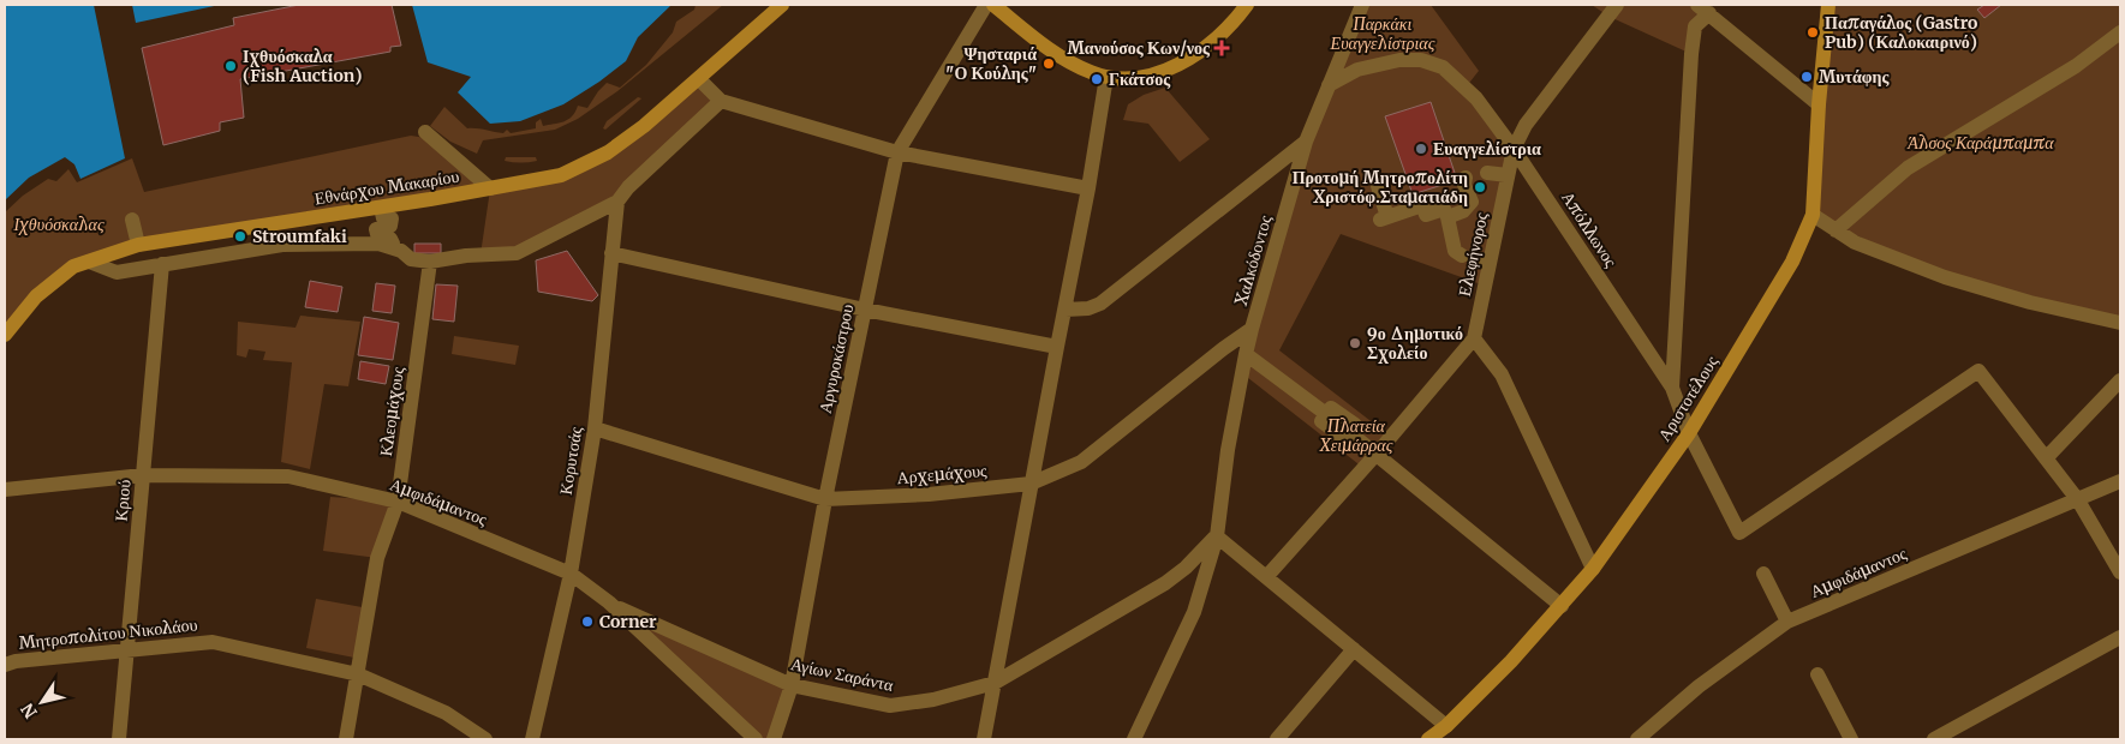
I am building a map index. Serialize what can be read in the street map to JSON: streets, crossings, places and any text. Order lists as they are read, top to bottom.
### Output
{
  "streets": {
    "street": [
      "Εθνάρχου Μακαρίου",
      "Απόλλωνος",
      "Ελεφήνορος",
      "Χαλκόδοντος",
      "Αργυροκάστρου",
      "Αριστοτέλους",
      "Κλεομάχους",
      "Κορυτσάς",
      "Αρχεμάχους",
      "Κριού",
      "Αμφιδάμαντος",
      "Μητροπολίτου Νικολάου",
      "Αγίων Σαράντα"
    ]
  },
  "crossings": [
    ["Απόλλωνος", "Ελεφήνορος"],
    ["Απόλλωνος", "Χαλκόδοντος"],
    ["Απόλλωνος", "Αριστοτέλους"],
    ["Χαλκόδοντος", "Αρχεμάχους"],
    ["Χαλκόδοντος", "Αγίων Σαράντα"],
    ["Αργυροκάστρου", "Αρχεμάχους"],
    ["Αργυροκάστρου", "Αγίων Σαράντα"],
    ["Κλεομάχους", "Αμφιδάμαντος"],
    ["Κλεομάχους", "Μητροπολίτου Νικολάου"],
    ["Κορυτσάς", "Αρχεμάχους"],
    ["Κορυτσάς", "Αμφιδάμαντος"],
    ["Κριού", "Αμφιδάμαντος"],
    ["Κριού", "Μητροπολίτου Νικολάου"],
    ["Αμφιδάμαντος", "Αγίων Σαράντα"]
  ],
  "parks": [
    "Παρκάκι Ευαγγελίστριας",
    "Άλσος Καράμπαμπα",
    "Ιχθυόσκαλας",
    "Πλατεία Χειμάρρας"
  ],
  "places": {
    "other": [
      "Παπαγάλος (Gastro Pub) (Καλοκαιρινό)",
      "Ψησταριά \"Ο Κούλης\"",
      "Ιχθυόσκαλα (Fish Auction)",
      "Μυτάφης",
      "Γκάτσος",
      "Ευαγγελίστρια",
      "Προτομή Μητροπολίτη Χριστόφ.Σταματιάδη",
      "Stroumfaki",
      "9ο Δημοτικό Σχολείο",
      "Corner"
    ],
    "health": ["Μανούσος Κων/νος"]
  },
  "north": "bottom left"
}
